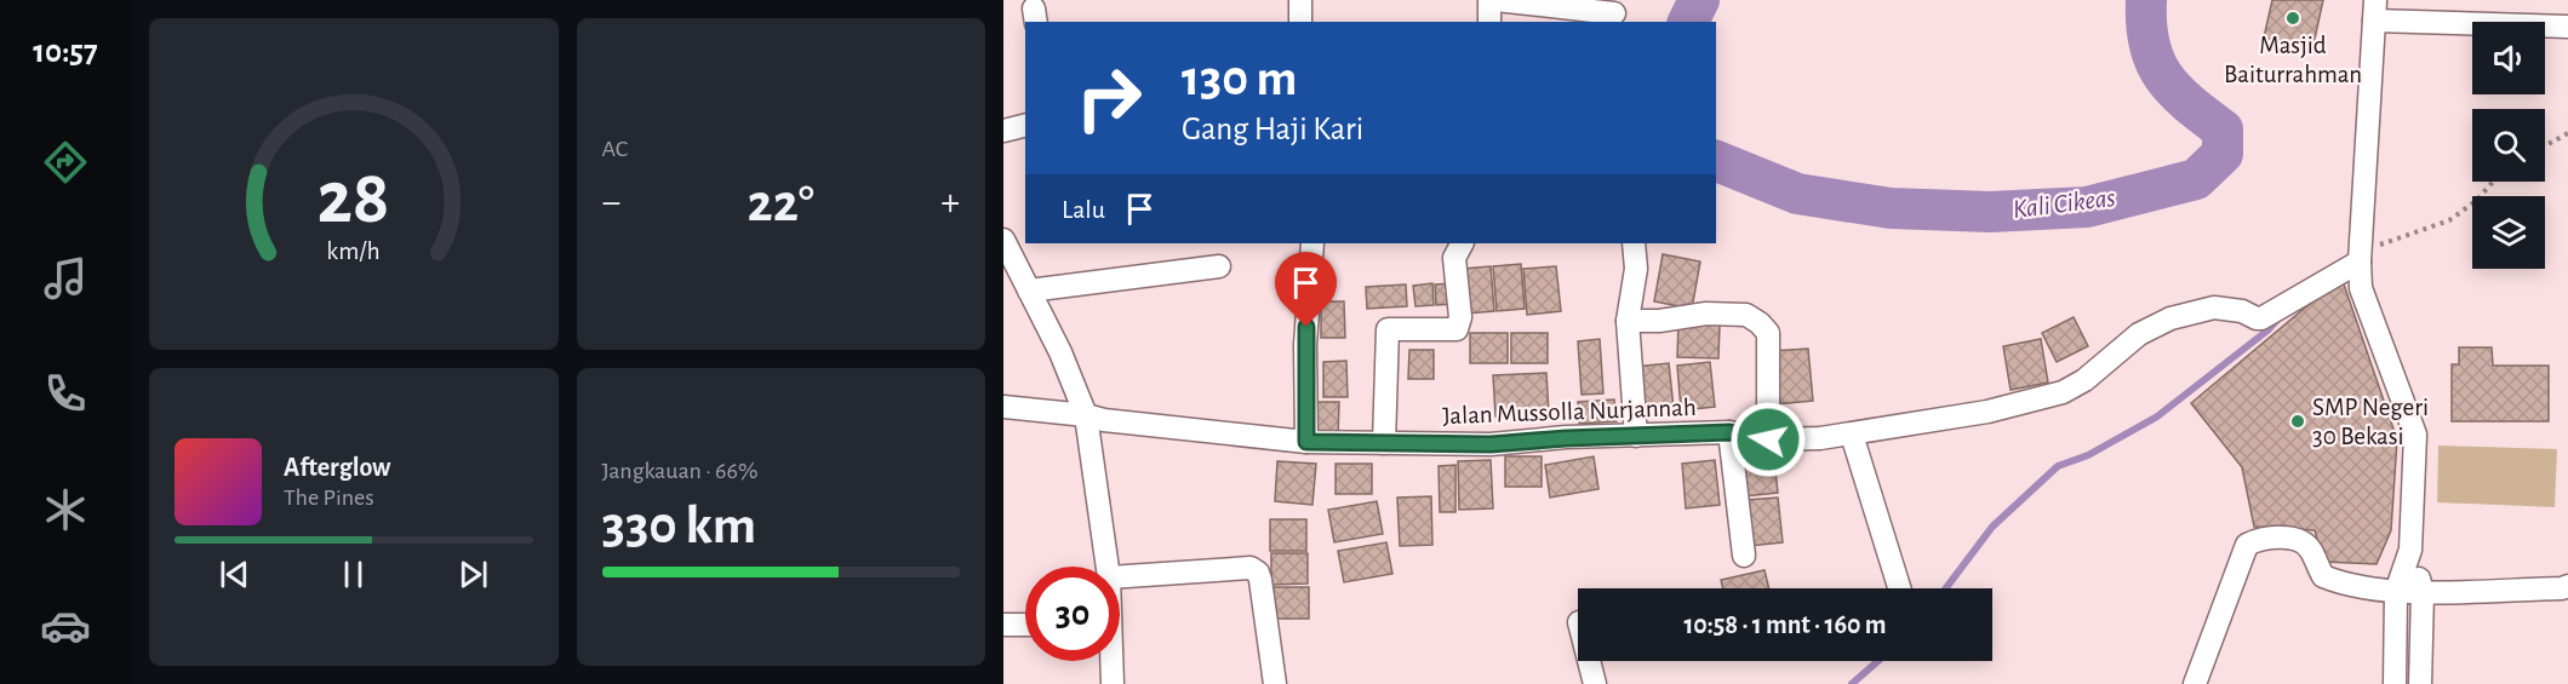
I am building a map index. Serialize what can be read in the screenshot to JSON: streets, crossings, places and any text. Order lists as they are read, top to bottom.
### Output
{
  "streets": {
    "street": ["Jalan Mussolla Nurjannah"]
  },
  "water": ["Kali Cikeas"],
  "places": ["Masjid Baiturrahman", "SMP Negeri 30 Bekasi"],
  "page": {
    "tabs": "10:57",
    "tile": [
      "AC",
      ["Jangkauan · 66%", "330 km"]
    ],
    "turn": ["130 m", "Gang Haji Kari"],
    "heat": ["−", "22°", "+"],
    "then": "Lalu",
    "song": ["Afterglow", "The Pines"],
    "limit": "30",
    "trip": "10:58 · 1 mnt · 160 m",
    "gauge": ["28", "km/h"]
  }
}
